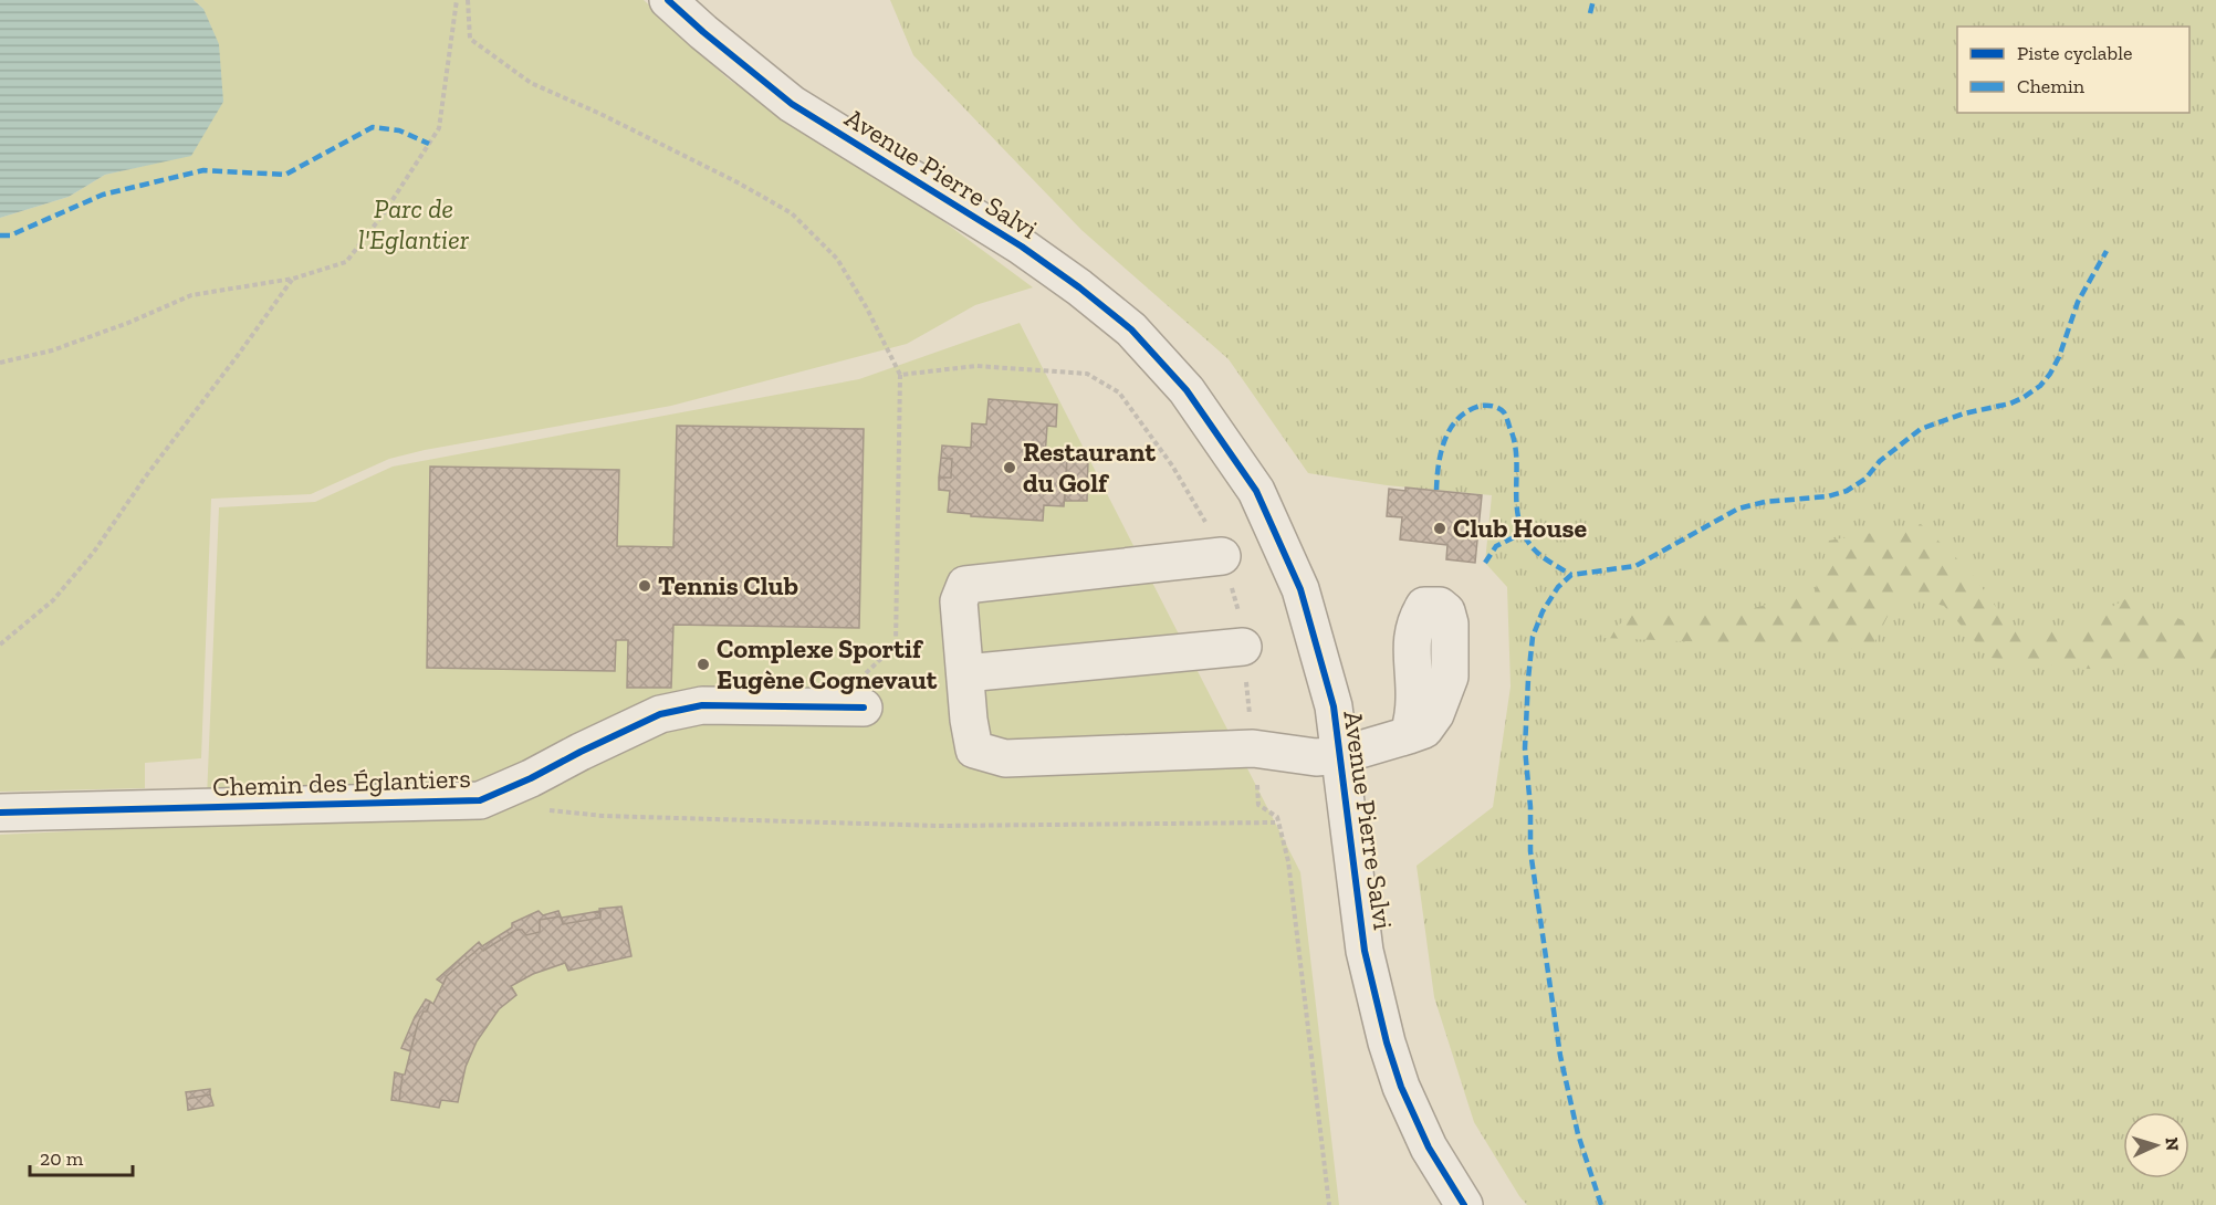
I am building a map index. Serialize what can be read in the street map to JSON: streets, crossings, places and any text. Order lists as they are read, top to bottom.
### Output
{
  "streets": {
    "street": ["Avenue Pierre Salvi", "Chemin des Églantiers"]
  },
  "parks": ["Parc de l'Eglantier"],
  "places": [
    "Restaurant du Golf",
    "Club House",
    "Tennis Club",
    "Complexe Sportif Eugène Cognevaut"
  ],
  "legend": ["Piste cyclable", "Chemin"],
  "scale_bar": "20 m",
  "north": "right"
}
